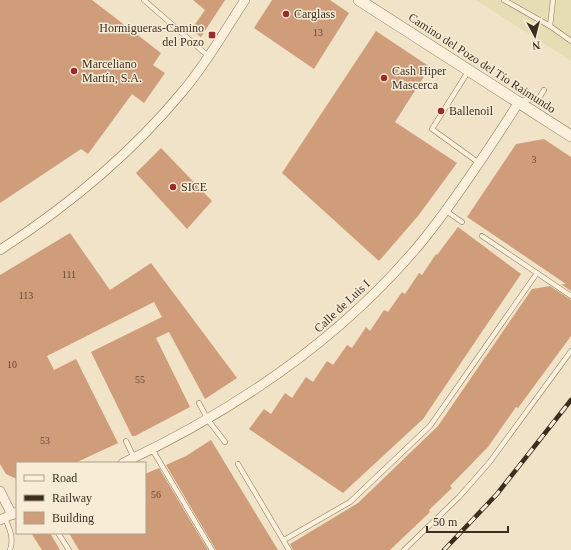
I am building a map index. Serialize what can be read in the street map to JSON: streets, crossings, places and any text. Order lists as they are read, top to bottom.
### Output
{
  "streets": {
    "street": ["Camino del Pozo del Tío Raimundo", "Calle de Luis I"]
  },
  "crossings": [
    ["Camino del Pozo del Tío Raimundo", "Calle de Luis I"]
  ],
  "places": {
    "other": [
      "Carglass",
      "Marceliano Martín, S.A.",
      "Cash Hiper Mascerca",
      "Ballenoil",
      "SICE"
    ],
    "transit": ["Hormigueras-Camino del Pozo"]
  },
  "house_numbers": [
    "13",
    "3",
    "111",
    "113",
    "10",
    "55",
    "53",
    "56"
  ],
  "legend": ["Road", "Railway", "Building"],
  "scale_bar": "50 m",
  "north": "bottom"
}
